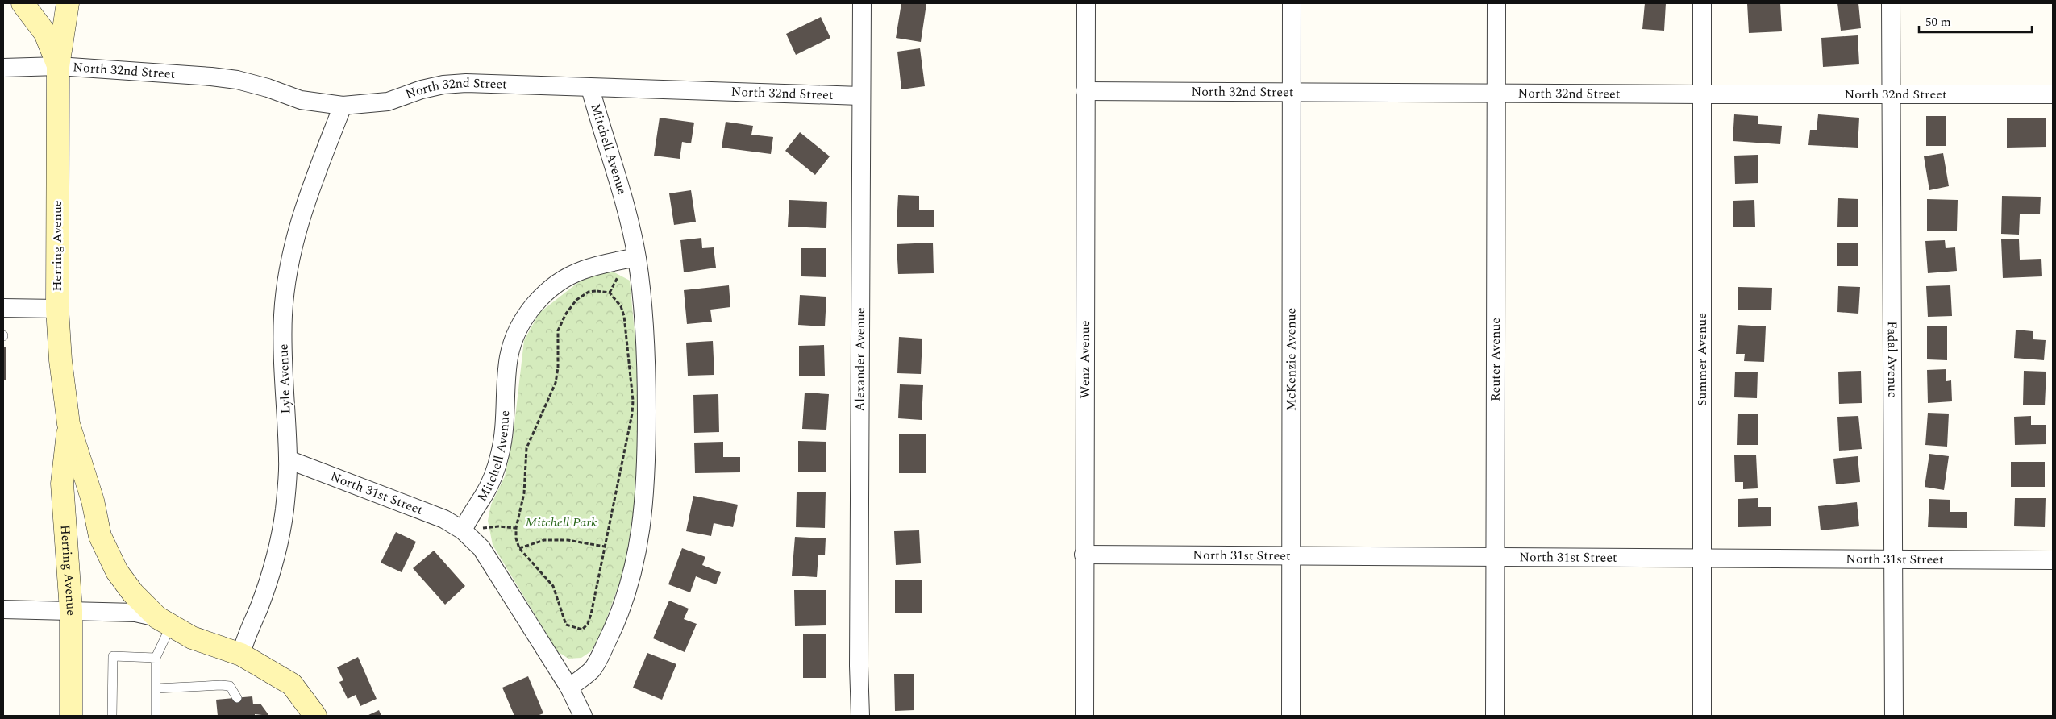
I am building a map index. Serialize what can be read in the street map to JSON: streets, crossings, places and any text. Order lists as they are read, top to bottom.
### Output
{
  "streets": {
    "main road": ["Herring Avenue"],
    "street": [
      "North 32nd Street",
      "Mitchell Avenue",
      "Alexander Avenue",
      "Wenz Avenue",
      "McKenzie Avenue",
      "Reuter Avenue",
      "Summer Avenue",
      "Fadal Avenue",
      "Lyle Avenue",
      "North 31st Street"
    ]
  },
  "crossings": [
    ["North 32nd Street", "Mitchell Avenue"],
    ["North 32nd Street", "Herring Avenue"],
    ["North 32nd Street", "Alexander Avenue"],
    ["North 32nd Street", "Wenz Avenue"],
    ["North 32nd Street", "McKenzie Avenue"],
    ["North 32nd Street", "Reuter Avenue"],
    ["North 32nd Street", "Summer Avenue"],
    ["North 32nd Street", "Fadal Avenue"],
    ["North 32nd Street", "Lyle Avenue"],
    ["Mitchell Avenue", "North 31st Street"],
    ["Wenz Avenue", "North 31st Street"],
    ["McKenzie Avenue", "North 31st Street"],
    ["Reuter Avenue", "North 31st Street"],
    ["Summer Avenue", "North 31st Street"],
    ["Fadal Avenue", "North 31st Street"],
    ["Lyle Avenue", "North 31st Street"]
  ],
  "parks": ["Mitchell Park"],
  "scale_bar": "50 m"
}
